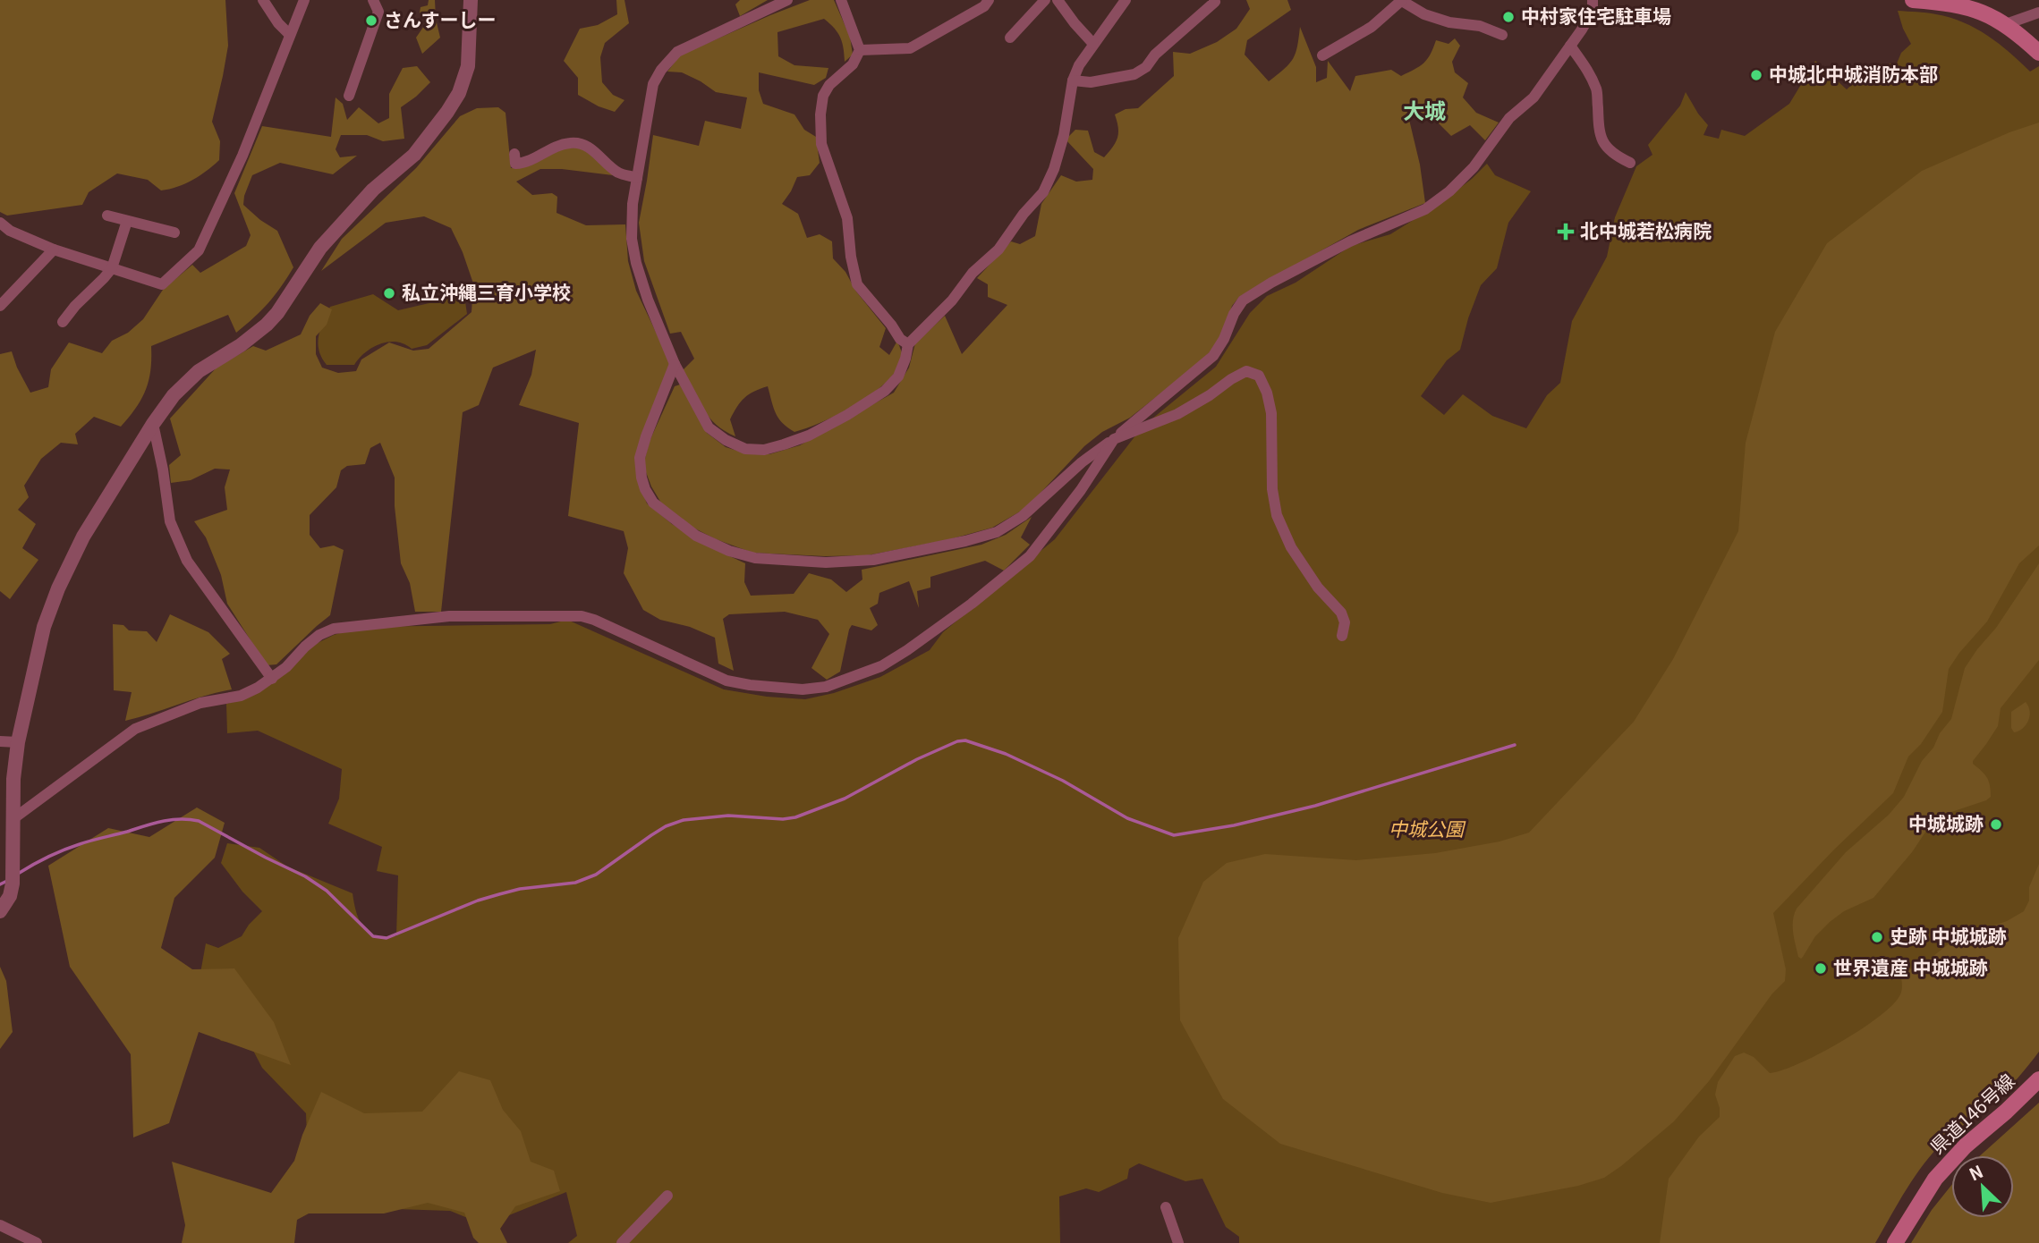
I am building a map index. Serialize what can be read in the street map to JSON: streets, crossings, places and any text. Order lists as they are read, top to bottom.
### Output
{
  "streets": {
    "main road": ["県道146号線"]
  },
  "districts": ["大城"],
  "parks": ["中城公園"],
  "places": {
    "other": [
      "中村家住宅駐車場",
      "さんすーしー",
      "中城北中城消防本部",
      "私立沖縄三育小学校",
      "中城城跡",
      "史跡 中城城跡",
      "世界遺産 中城城跡"
    ],
    "health": ["北中城若松病院"]
  },
  "north": "top left"
}
